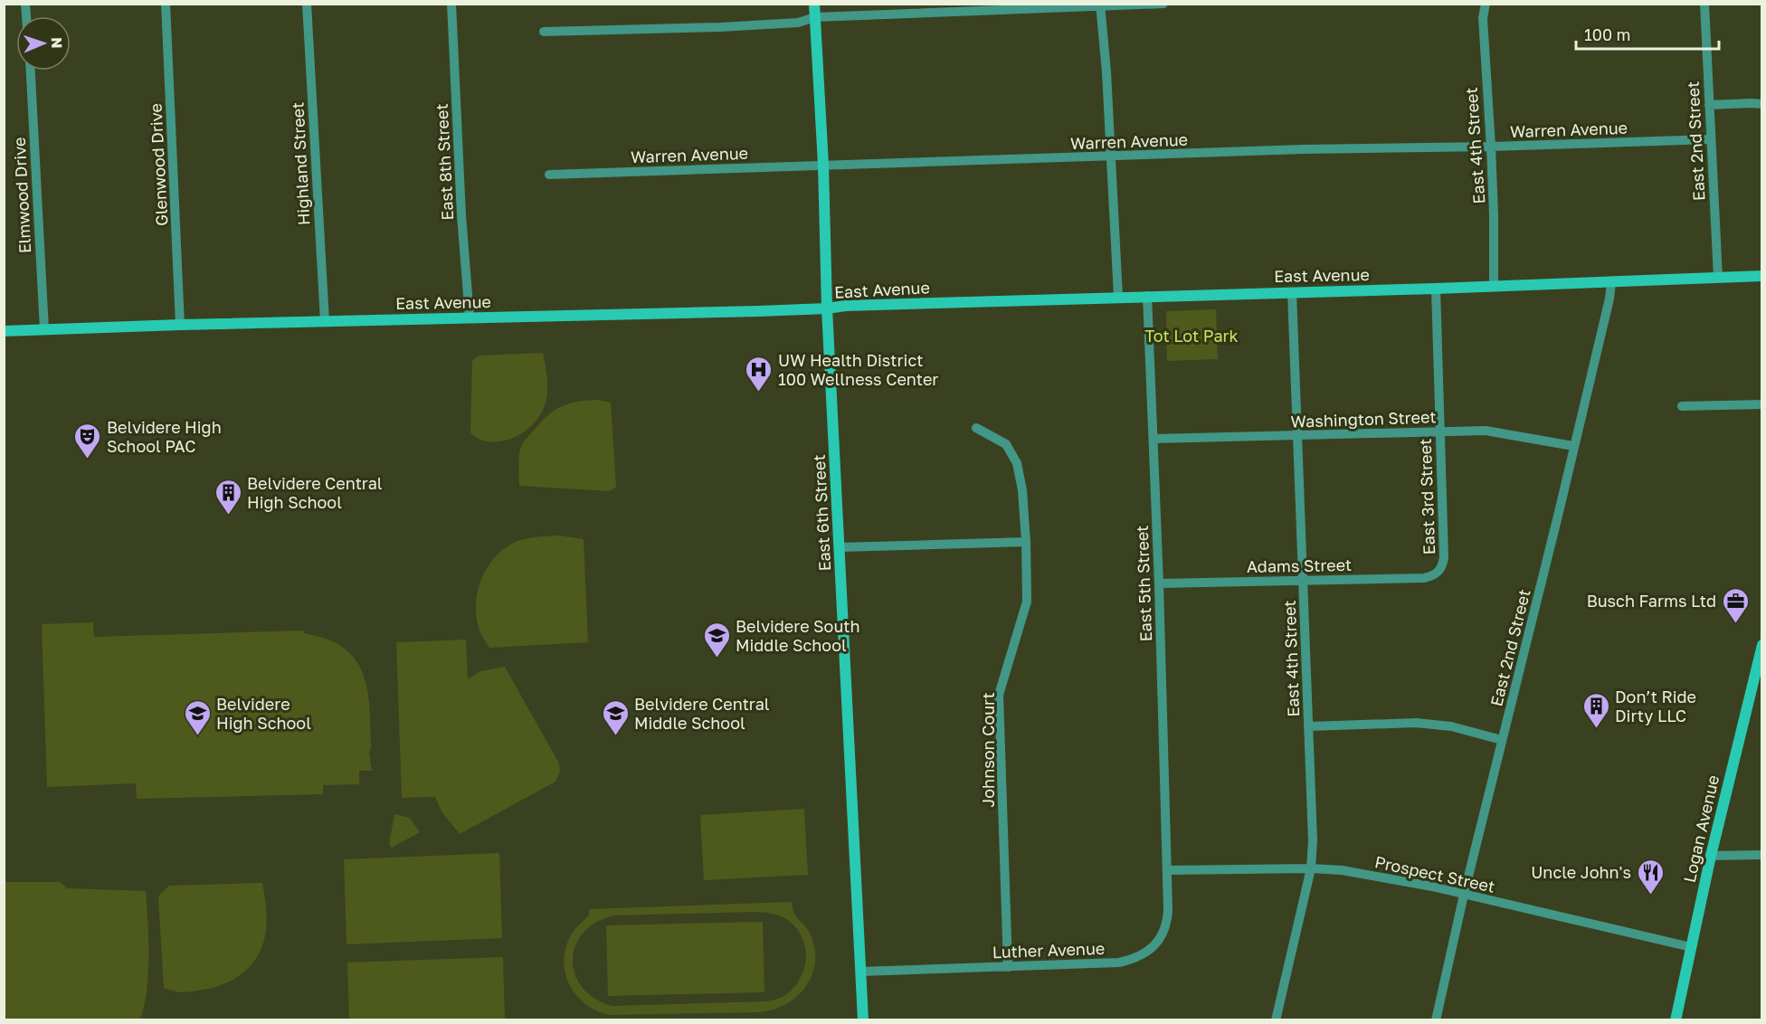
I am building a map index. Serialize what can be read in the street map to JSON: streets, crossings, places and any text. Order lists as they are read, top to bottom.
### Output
{
  "streets": {
    "street": [
      "Warren Avenue",
      "East 2nd Street",
      "East 4th Street",
      "East 8th Street",
      "Highland Street",
      "Glenwood Drive",
      "Elmwood Drive",
      "East Avenue",
      "Washington Street",
      "East 3rd Street",
      "East 6th Street",
      "Adams Street",
      "East 5th Street",
      "Johnson Court",
      "Logan Avenue",
      "Prospect Street",
      "Luther Avenue"
    ]
  },
  "crossings": [
    ["Warren Avenue", "East 2nd Street"],
    ["Warren Avenue", "East 4th Street"],
    ["Warren Avenue", "East 6th Street"],
    ["East 2nd Street", "East Avenue"],
    ["East 2nd Street", "Washington Street"],
    ["East 2nd Street", "Prospect Street"],
    ["East 4th Street", "East Avenue"],
    ["East 4th Street", "Washington Street"],
    ["East 4th Street", "Adams Street"],
    ["East 4th Street", "Prospect Street"],
    ["East 8th Street", "East Avenue"],
    ["Highland Street", "East Avenue"],
    ["Glenwood Drive", "East Avenue"],
    ["Elmwood Drive", "East Avenue"],
    ["East Avenue", "East 3rd Street"],
    ["East Avenue", "East 6th Street"],
    ["East Avenue", "East 5th Street"],
    ["Washington Street", "East 3rd Street"],
    ["Washington Street", "East 5th Street"],
    ["East 3rd Street", "Adams Street"],
    ["East 6th Street", "Luther Avenue"],
    ["Adams Street", "East 5th Street"],
    ["East 5th Street", "Prospect Street"],
    ["East 5th Street", "Luther Avenue"],
    ["Johnson Court", "Luther Avenue"],
    ["Logan Avenue", "Prospect Street"],
    ["Prospect Street", "Luther Avenue"]
  ],
  "parks": ["Tot Lot Park"],
  "places": {
    "hospital": ["UW Health District 100 Wellness Center"],
    "theatre": ["Belvidere High School PAC"],
    "building": ["Belvidere Central High School", "Don’t Ride Dirty LLC"],
    "office": ["Busch Farms Ltd"],
    "school or university": ["Belvidere South Middle School", "Belvidere High School", "Belvidere Central Middle School"],
    "restaurant": ["Uncle John's"]
  },
  "scale_bar": "100 m",
  "north": "right"
}
